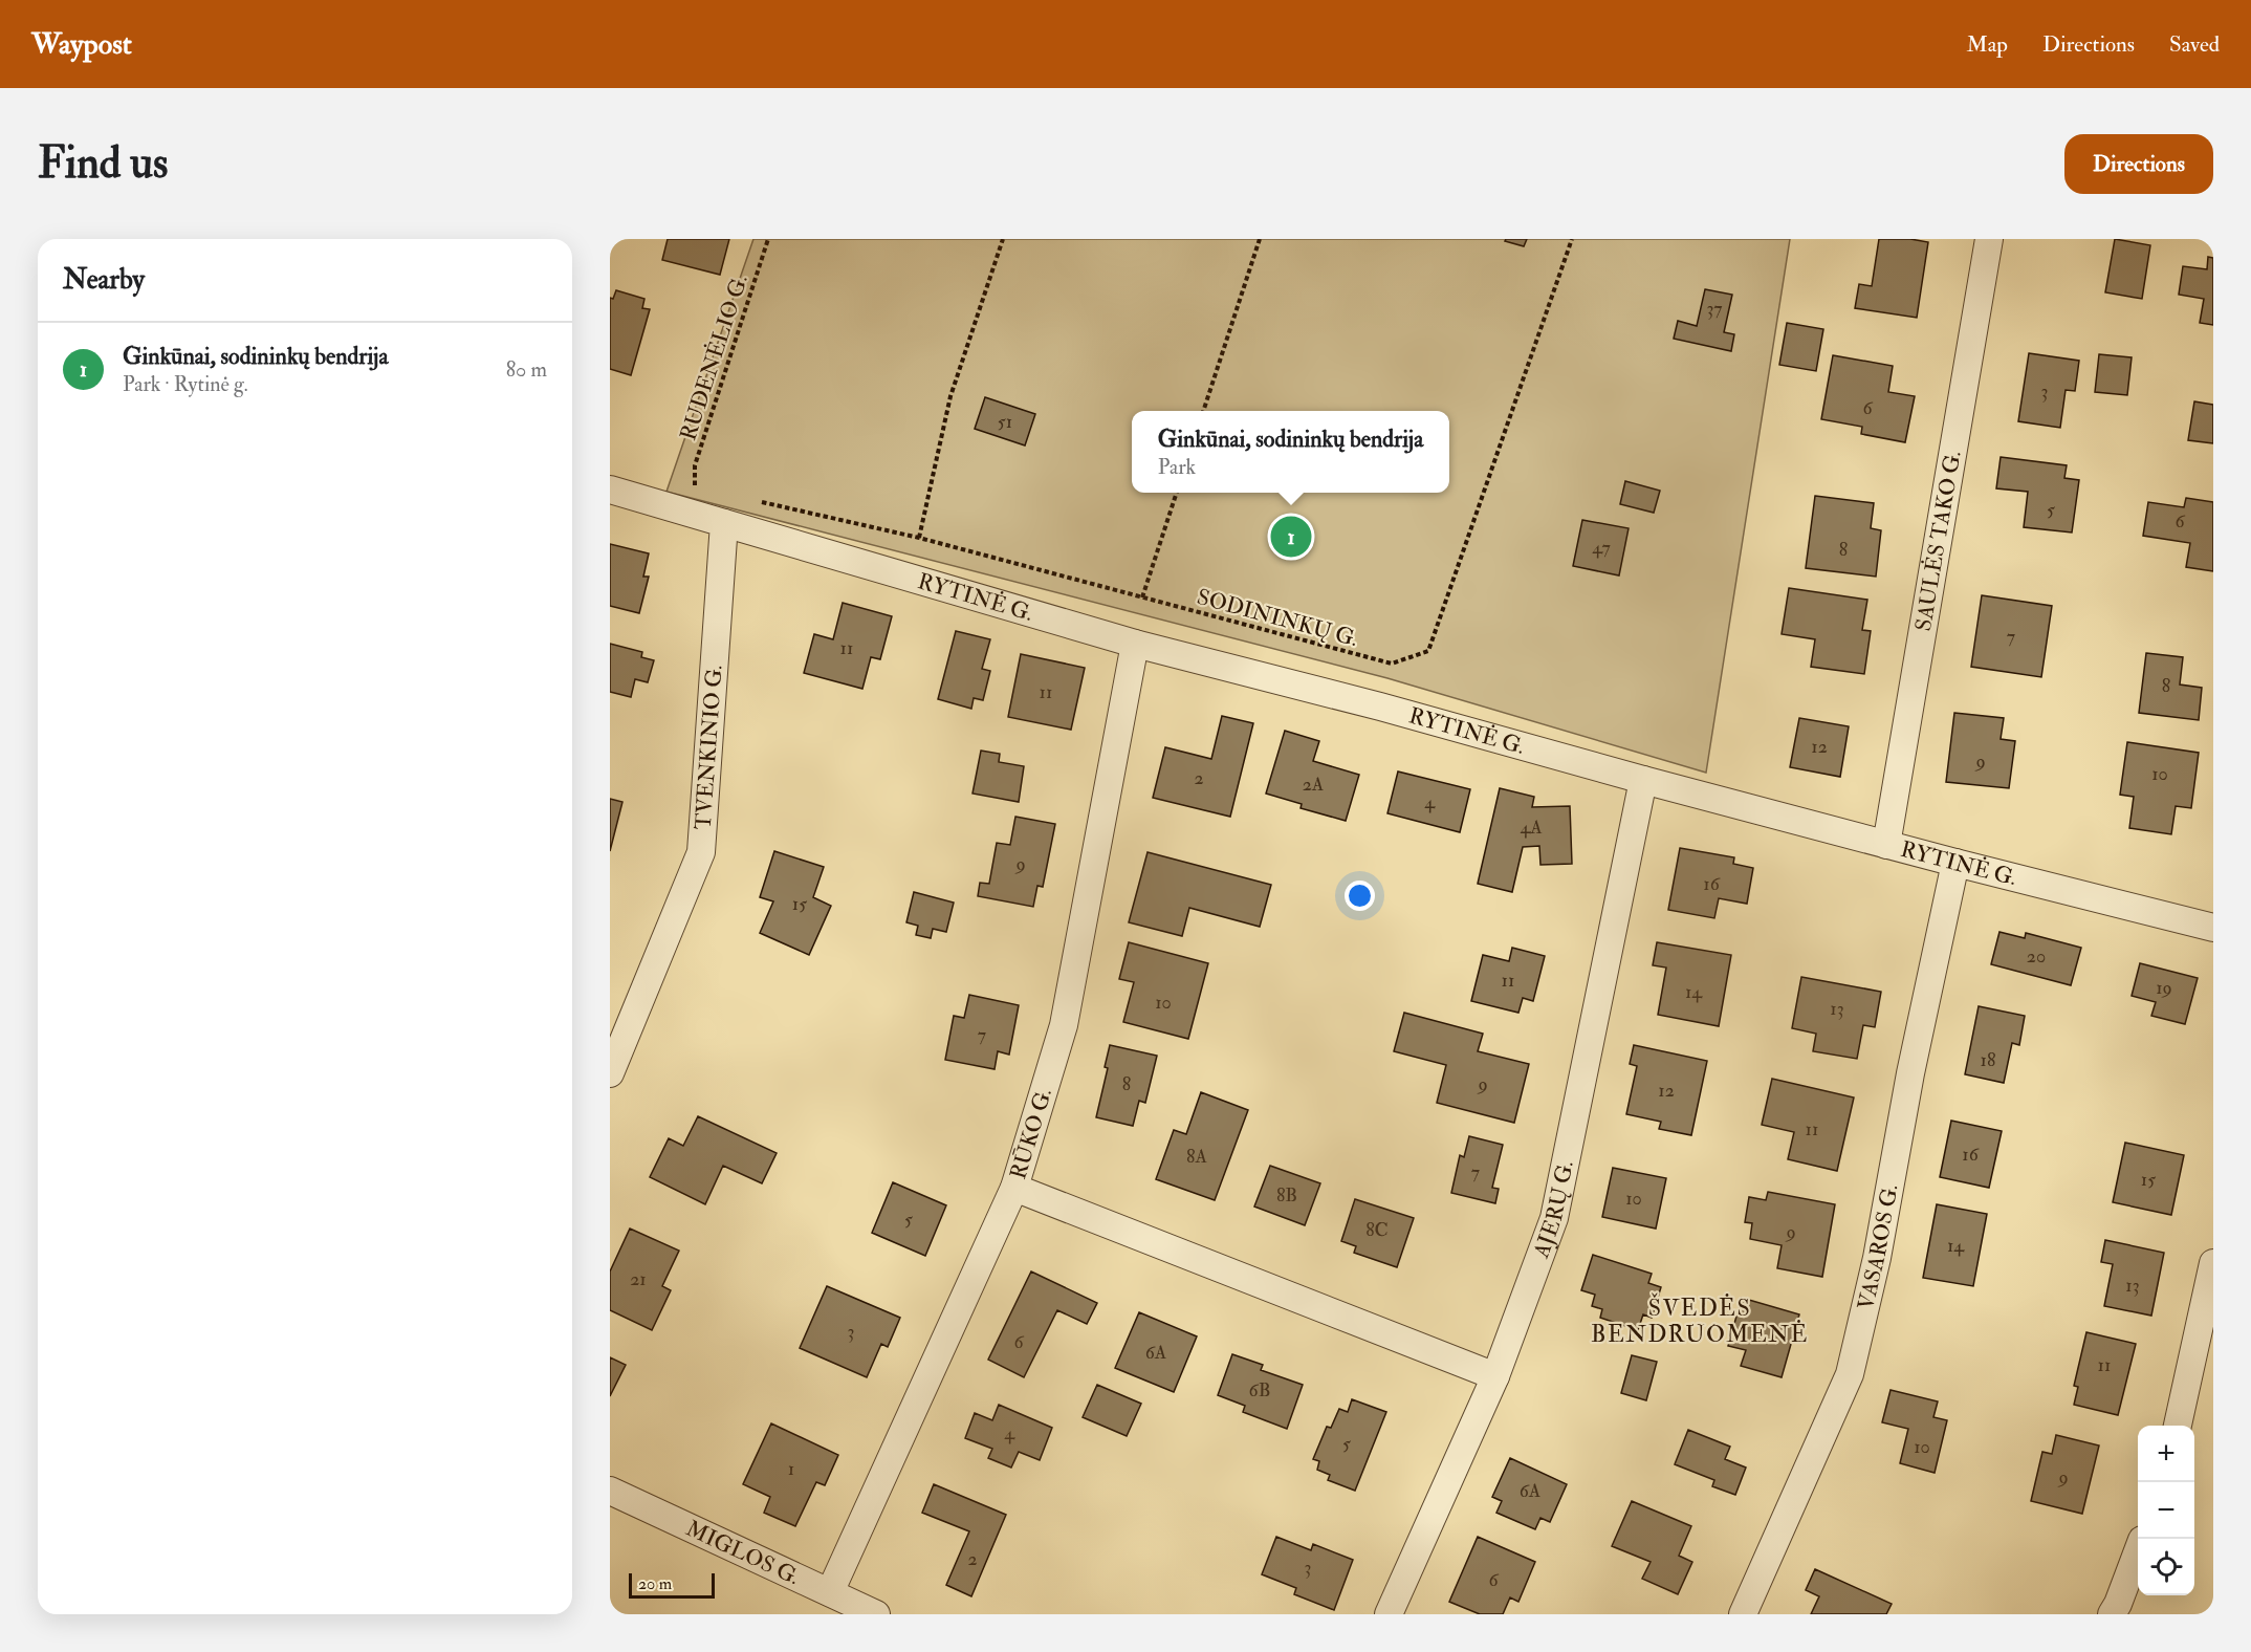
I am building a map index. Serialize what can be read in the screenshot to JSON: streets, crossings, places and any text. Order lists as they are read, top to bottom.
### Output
{
  "streets": {
    "street": [
      "SAULĖS TAKO G.",
      "RYTINĖ G.",
      "TVENKINIO G.",
      "RŪKO G.",
      "AJERŲ G.",
      "VASAROS G.",
      "MIGLOS G."
    ],
    "path": ["RUDENĖLIO G.", "SODININKŲ G."]
  },
  "crossings": [
    ["SAULĖS TAKO G.", "RYTINĖ G."],
    ["RYTINĖ G.", "TVENKINIO G."],
    ["RYTINĖ G.", "RŪKO G."],
    ["RYTINĖ G.", "AJERŲ G."],
    ["RYTINĖ G.", "VASAROS G."],
    ["RŪKO G.", "MIGLOS G."]
  ],
  "districts": ["ŠVEDĖS BENDRUOMENĖ"],
  "house_numbers": [
    "37",
    "3",
    "6",
    "51",
    "5",
    "6",
    "47",
    "8",
    "7",
    "11",
    "8",
    "11",
    "12",
    "9",
    "10",
    "2",
    "2A",
    "4",
    "4A",
    "9",
    "16",
    "15",
    "20",
    "11",
    "19",
    "14",
    "10",
    "13",
    "7",
    "18",
    "8",
    "9",
    "12",
    "11",
    "16",
    "8A",
    "7",
    "15",
    "8B",
    "10",
    "5",
    "8C",
    "9",
    "14",
    "21",
    "13",
    "3",
    "6",
    "6A",
    "11",
    "6B",
    "4",
    "5",
    "10",
    "1",
    "9",
    "6A",
    "2",
    "3",
    "6"
  ],
  "scale_bar": "20 m",
  "page": {
    "header": "Waypost",
    "nav": ["Map", "Directions", "Saved"],
    "buttons": "Directions",
    "title": "Find us",
    "heading": "Nearby",
    "list": [
      {
        "mark": "1",
        "name": "Ginkūnai, sodininkų bendrija",
        "note": "Park · Rytinė g.",
        "value": "80 m"
      }
    ],
    "popup": ["Ginkūnai, sodininkų bendrija", "Park"],
    "pins": "1",
    "map_buttons": ["+", "−"],
    "scale": "20 m"
  }
}
